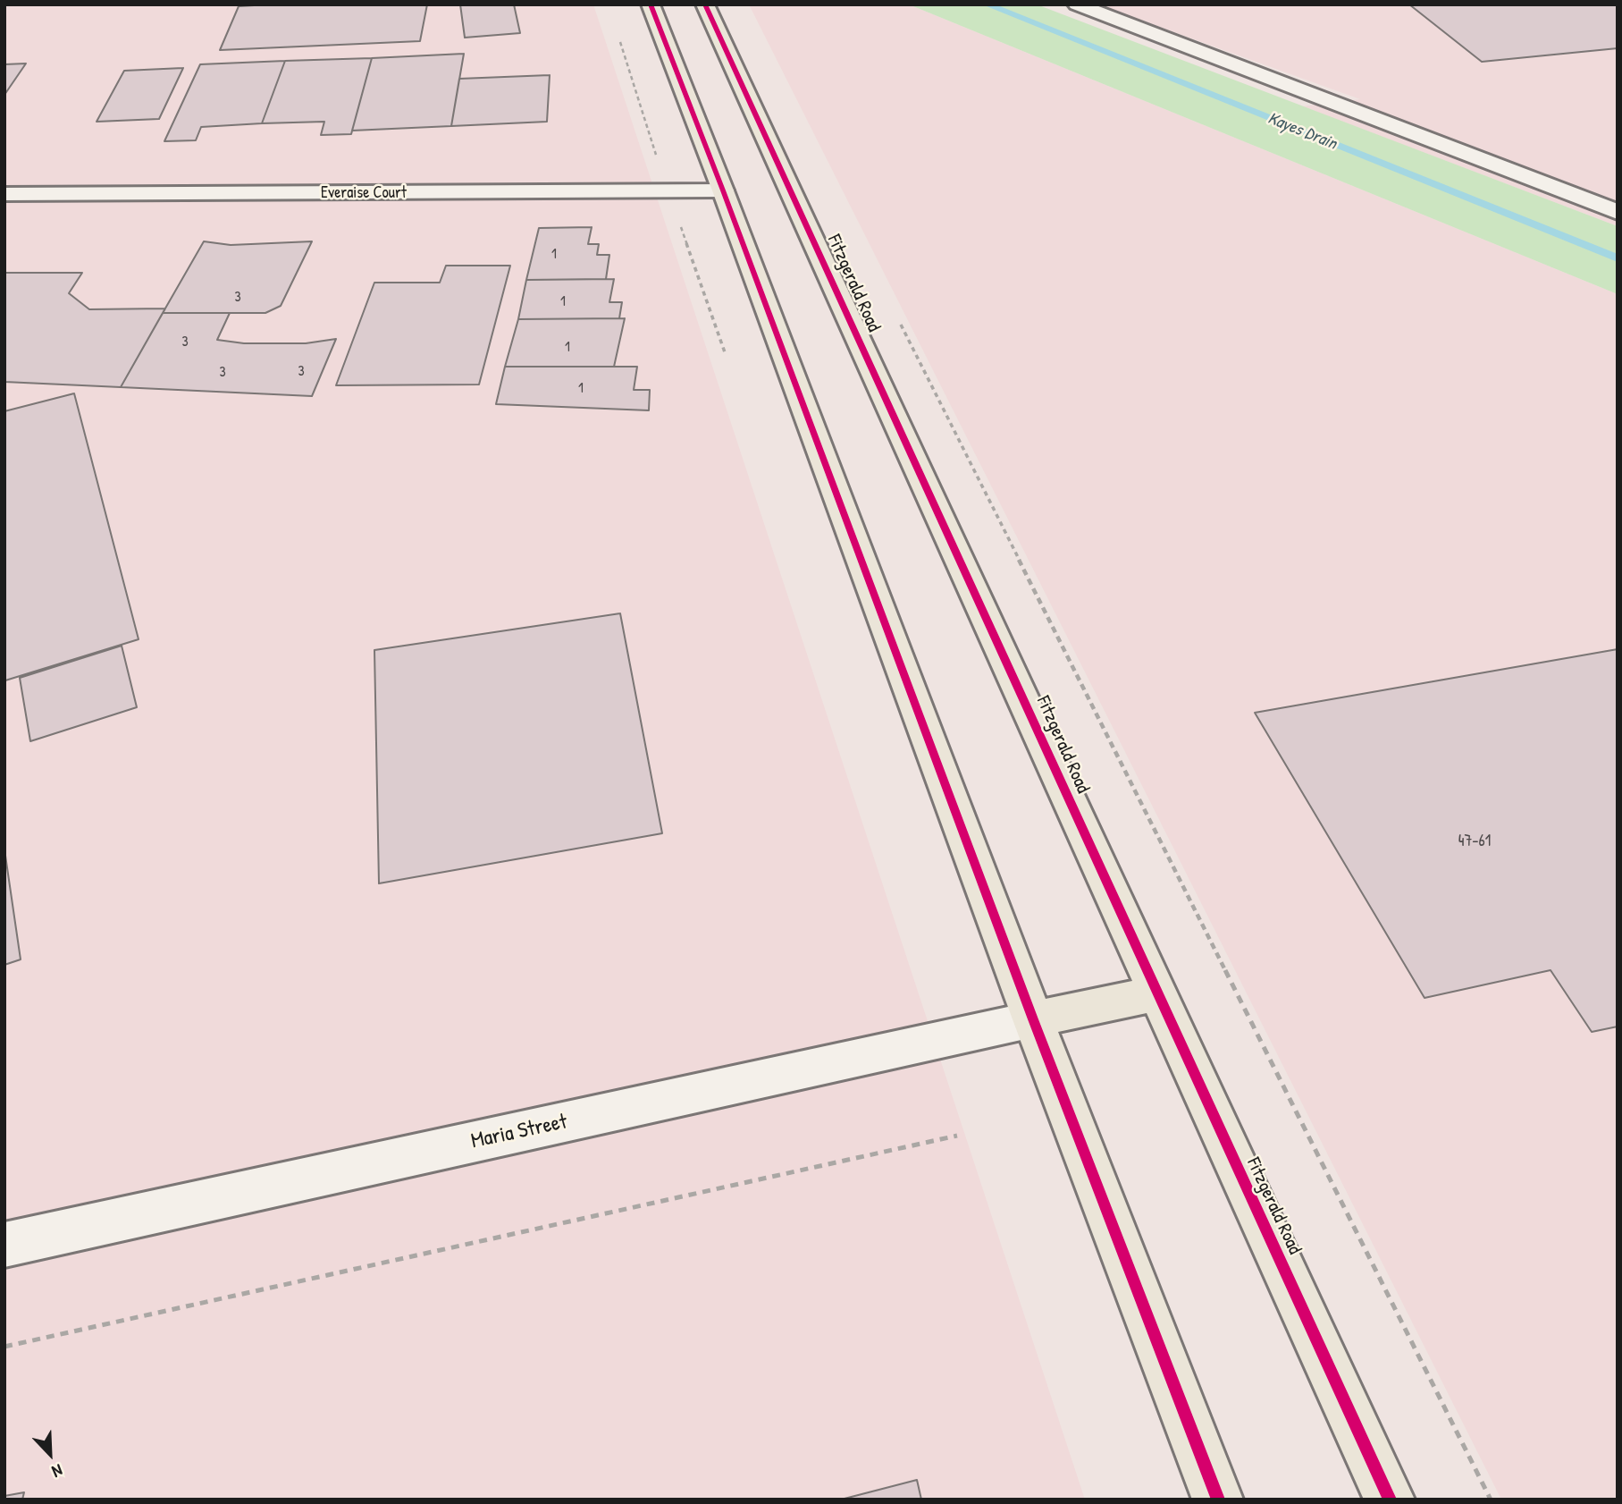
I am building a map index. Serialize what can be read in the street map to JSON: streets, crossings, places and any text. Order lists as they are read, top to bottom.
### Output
{
  "streets": {
    "main road": ["Fitzgerald Road"],
    "street": ["Everaise Court", "Maria Street"]
  },
  "water": ["Kayes Drain"],
  "house_numbers": [
    "1",
    "3",
    "1",
    "3",
    "1",
    "3",
    "3",
    "1",
    "47-61"
  ],
  "north": "bottom right"
}
